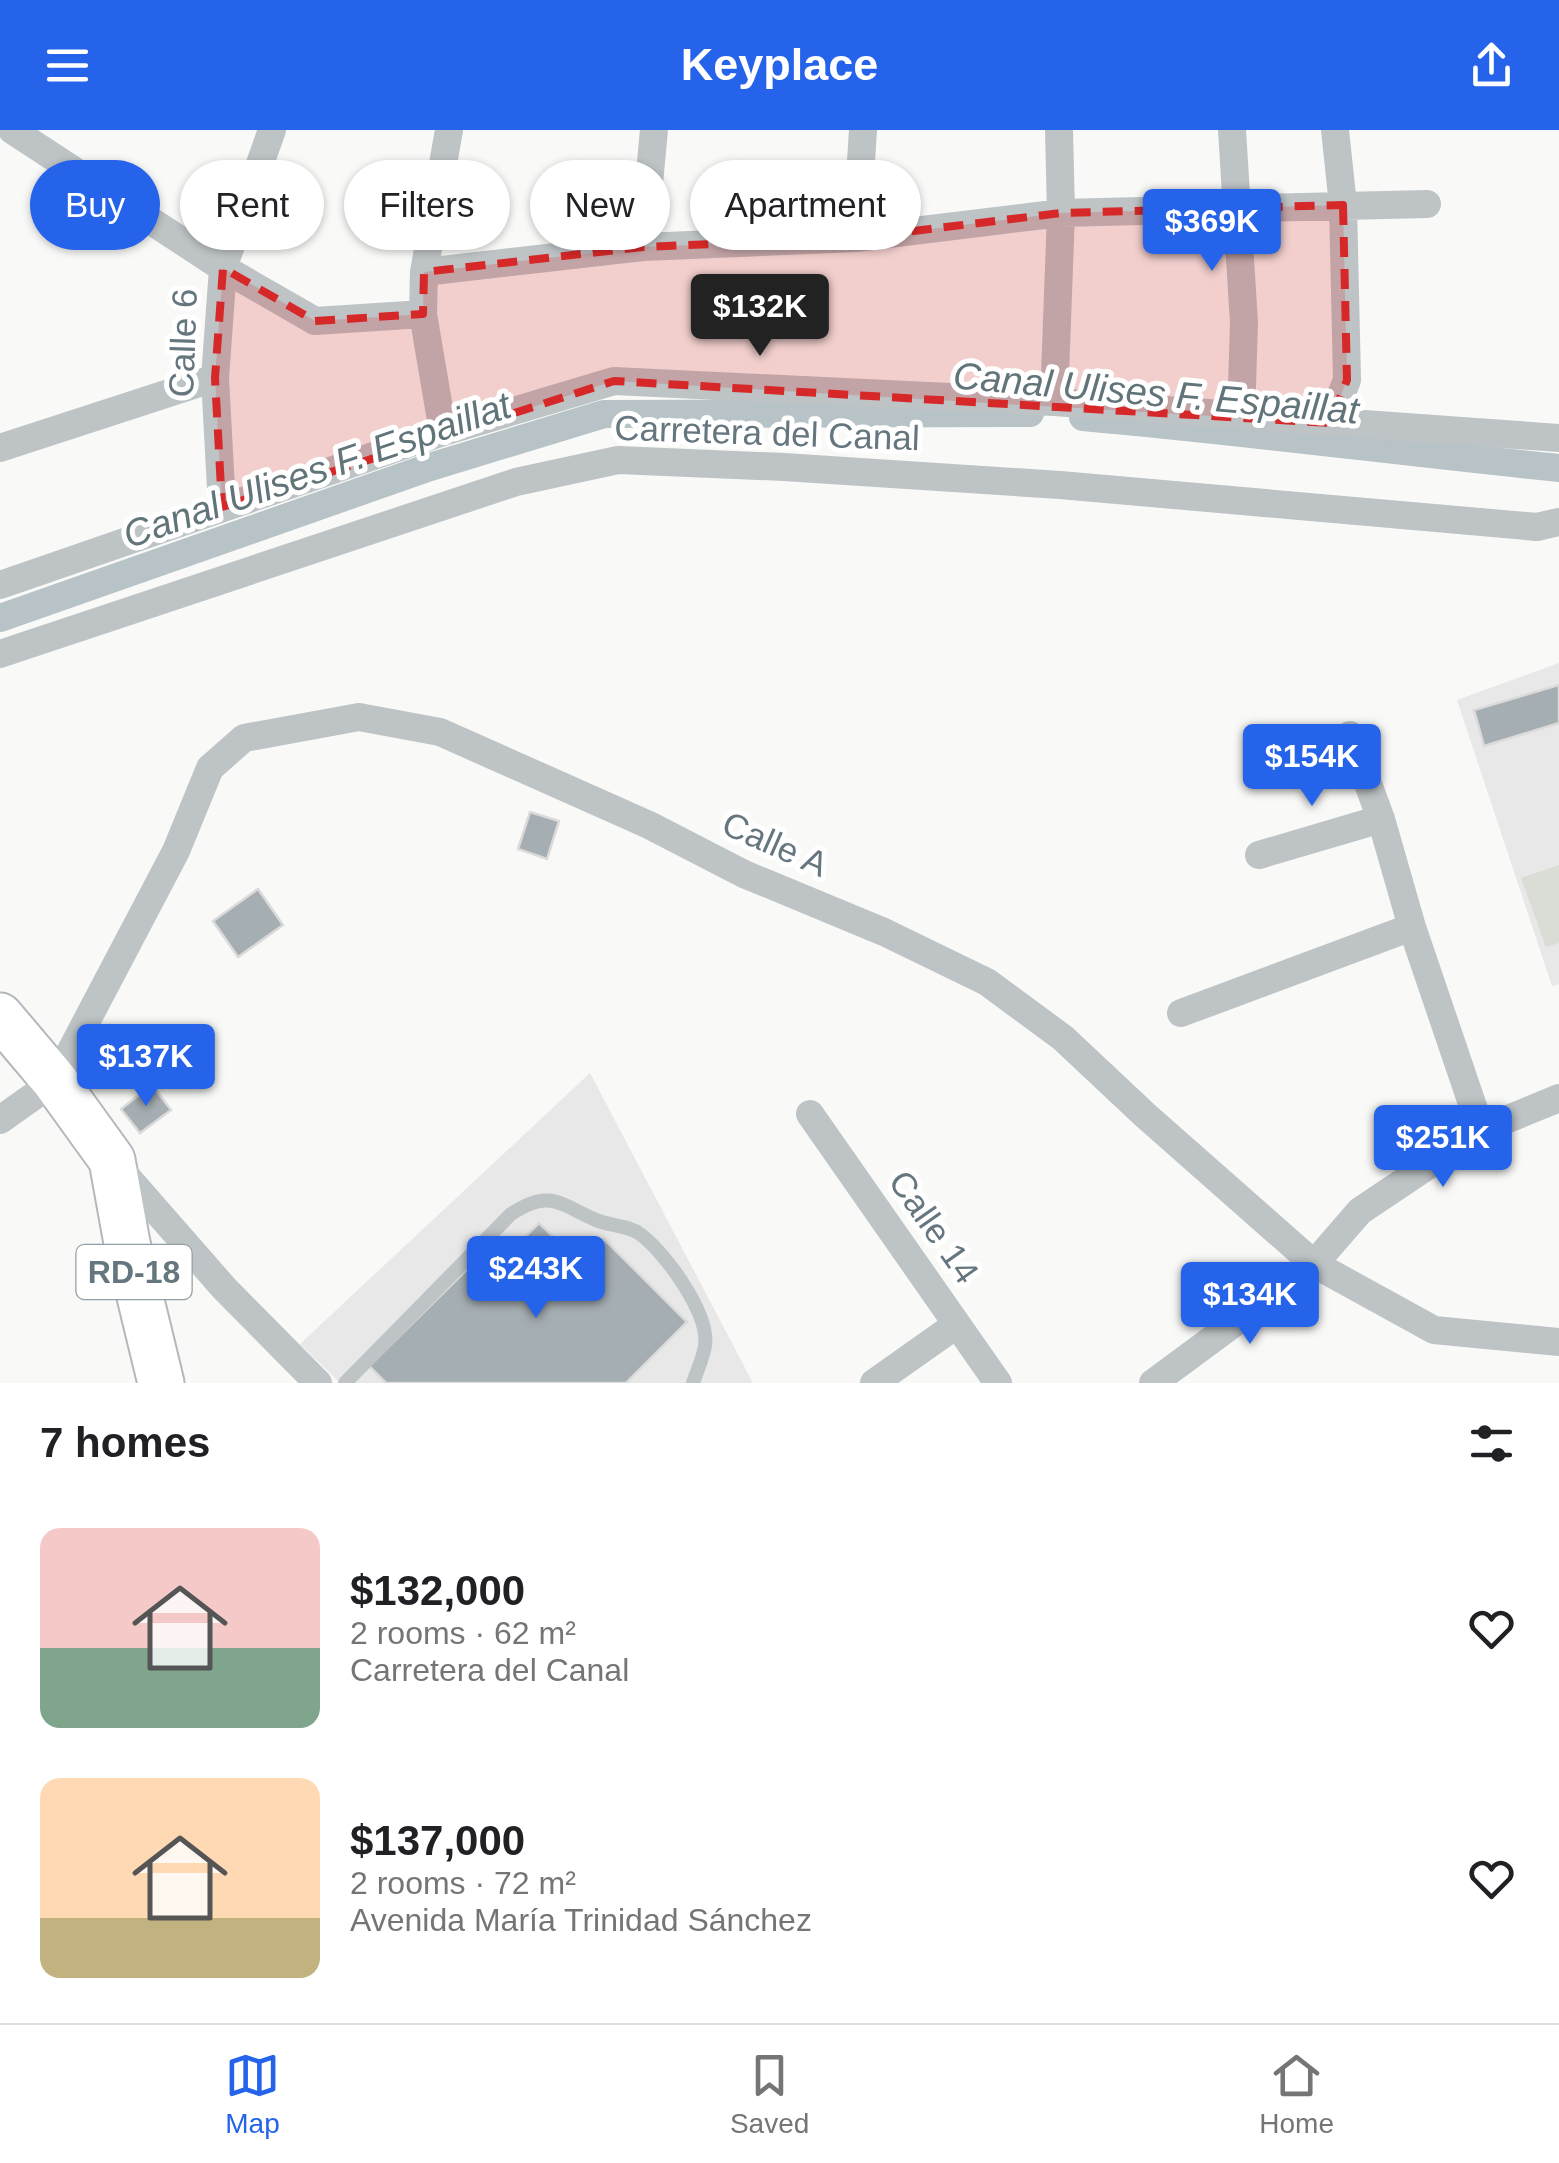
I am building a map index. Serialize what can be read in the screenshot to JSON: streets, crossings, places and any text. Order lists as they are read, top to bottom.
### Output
{
  "streets": {
    "main road": ["RD-18"],
    "street": [
      "Calle 6",
      "Carretera del Canal",
      "Calle A",
      "Calle 14"
    ]
  },
  "crossings": [
    ["Calle 6", "Carretera del Canal"],
    ["Calle A", "RD-18"]
  ],
  "water": ["Canal Ulises F. Espaillat"],
  "page": {
    "header": "Keyplace",
    "chip": [
      "Buy",
      "Rent",
      "Filters",
      "New",
      "Apartment"
    ],
    "price": [
      "$369K",
      "$132K",
      "$154K",
      "$137K",
      "$251K",
      "$243K",
      "$134K"
    ],
    "heading": "7 homes",
    "list": [
      {
        "name": "$132,000",
        "note": "2 rooms · 62 m² · Carretera del Canal"
      },
      {
        "name": "$137,000",
        "note": "2 rooms · 72 m² · Avenida María Trinidad Sánchez"
      }
    ],
    "tabs": ["Map", "Saved", "Home"]
  }
}
